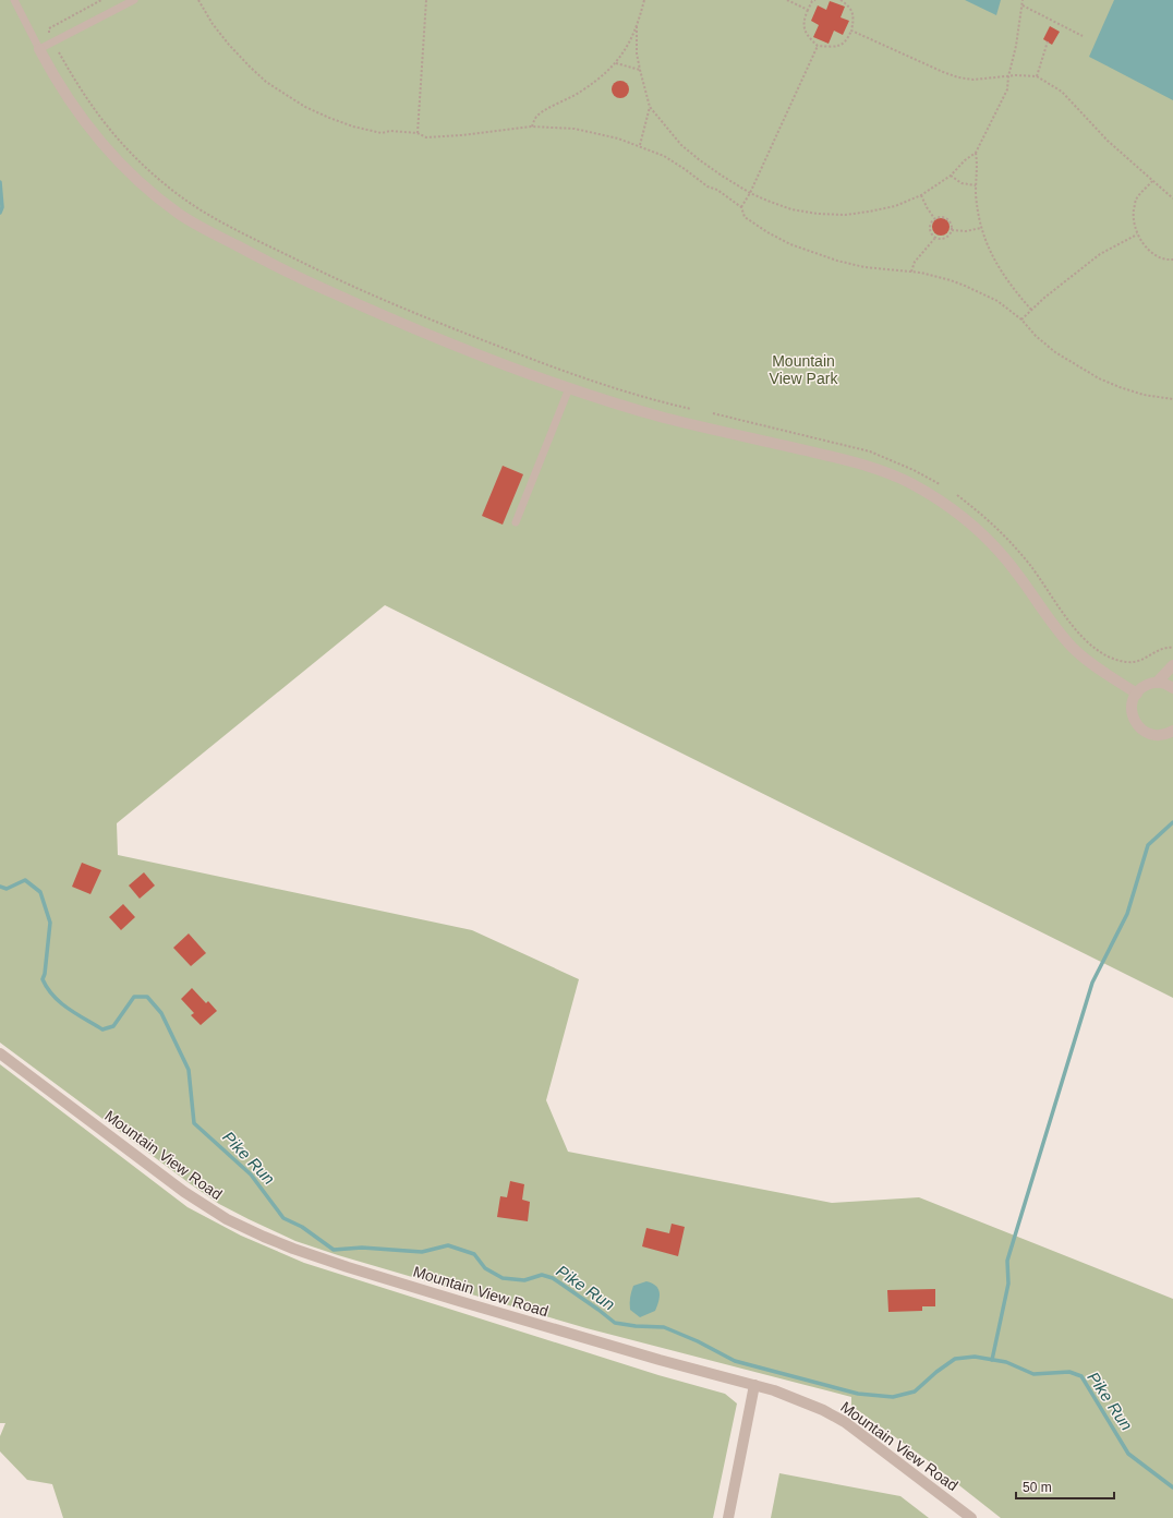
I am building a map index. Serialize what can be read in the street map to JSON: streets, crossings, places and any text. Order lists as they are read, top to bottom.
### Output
{
  "streets": {
    "street": ["Mountain View Road"]
  },
  "water": ["Pike Run"],
  "parks": ["Mountain View Park"],
  "scale_bar": "50 m"
}
